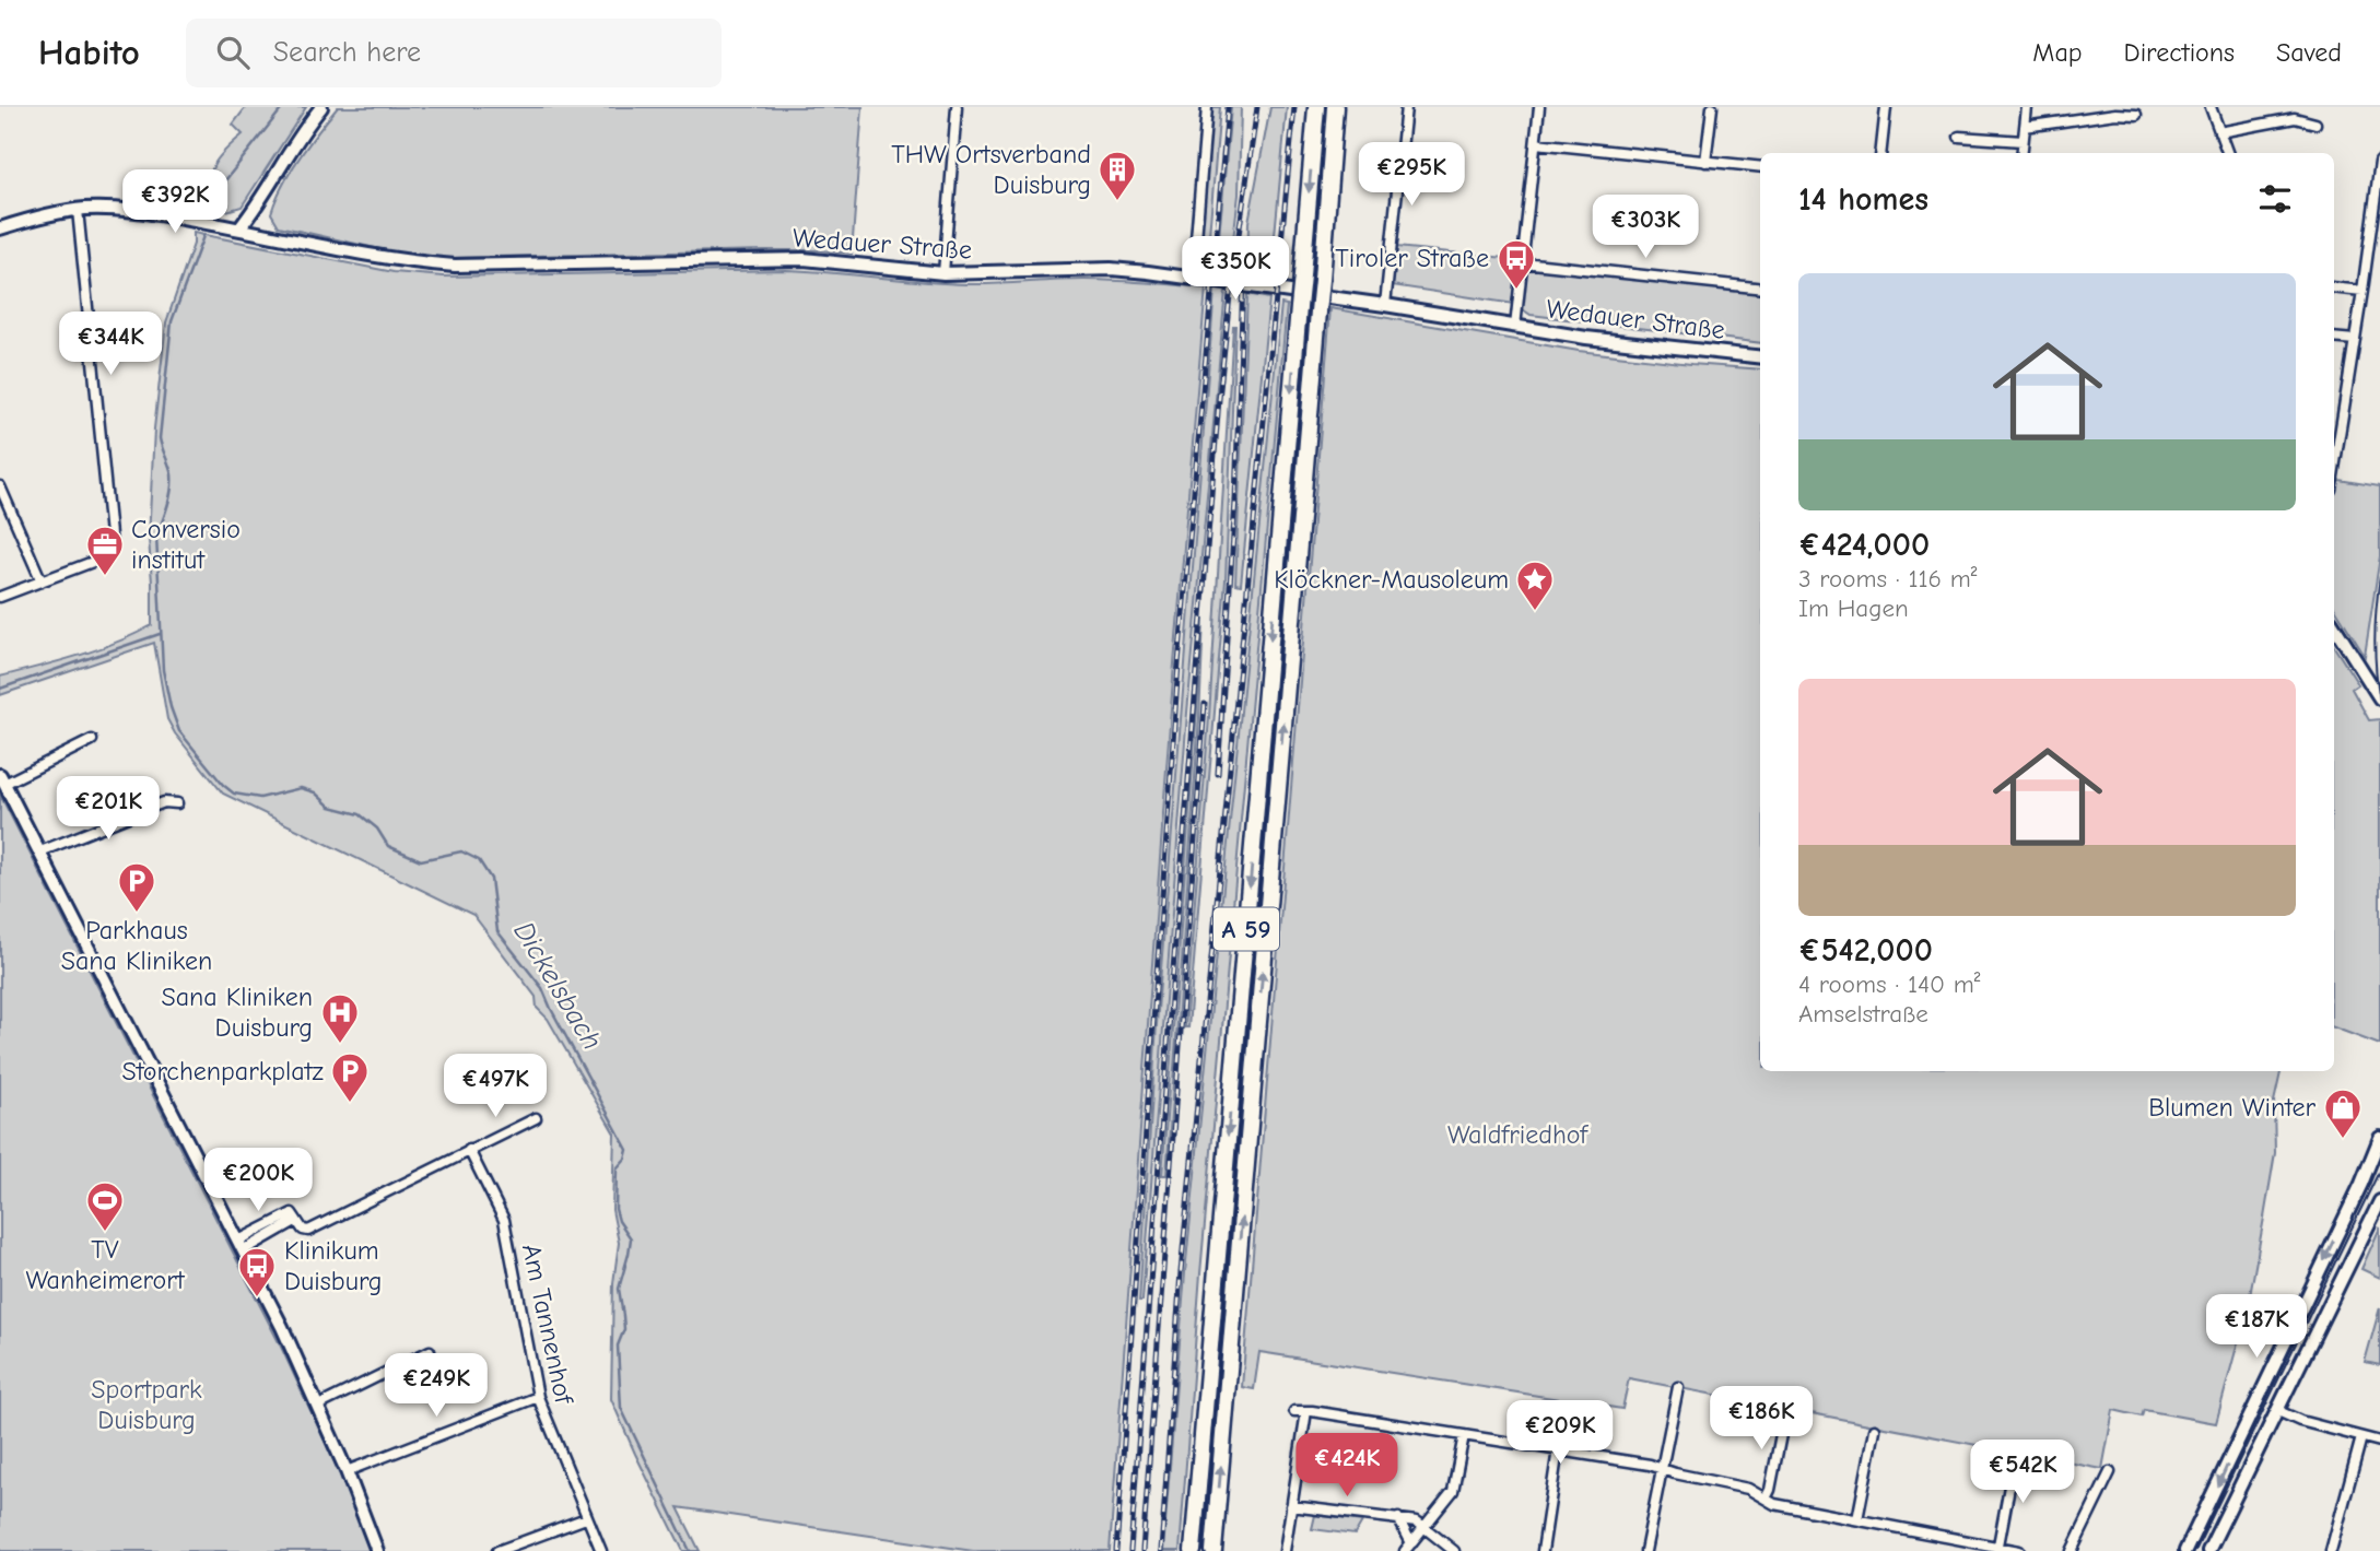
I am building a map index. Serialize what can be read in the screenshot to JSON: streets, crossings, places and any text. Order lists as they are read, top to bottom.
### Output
{
  "streets": {
    "highway": ["A 59"],
    "street": ["Wedauer Straße", "Am Tannenhof"]
  },
  "water": ["Dickelsbach"],
  "parks": ["Waldfriedhof", "Sportpark Duisburg"],
  "places": {
    "building": ["THW Ortsverband Duisburg"],
    "bus stop": ["Tiroler Straße", "Klinikum Duisburg"],
    "office": ["Conversio institut"],
    "place": ["Klöckner-Mausoleum"],
    "parking": ["Parkhaus Sana Kliniken", "Storchenparkplatz"],
    "hospital": ["Sana Kliniken Duisburg"],
    "shop": ["Blumen Winter"],
    "sports": ["TV Wanheimerort"]
  },
  "page": {
    "header": "Habito",
    "search": "Search here",
    "nav": ["Map", "Directions", "Saved"],
    "price": [
      "€295K",
      "€392K",
      "€303K",
      "€350K",
      "€344K",
      "€201K",
      "€497K",
      "€200K",
      "€187K",
      "€249K",
      "€186K",
      "€209K",
      "€424K",
      "€542K"
    ],
    "heading": "14 homes",
    "list": [
      {
        "name": "€424,000",
        "note": "3 rooms · 116 m² · Im Hagen"
      },
      {
        "name": "€542,000",
        "note": "4 rooms · 140 m² · Amselstraße"
      }
    ]
  }
}
